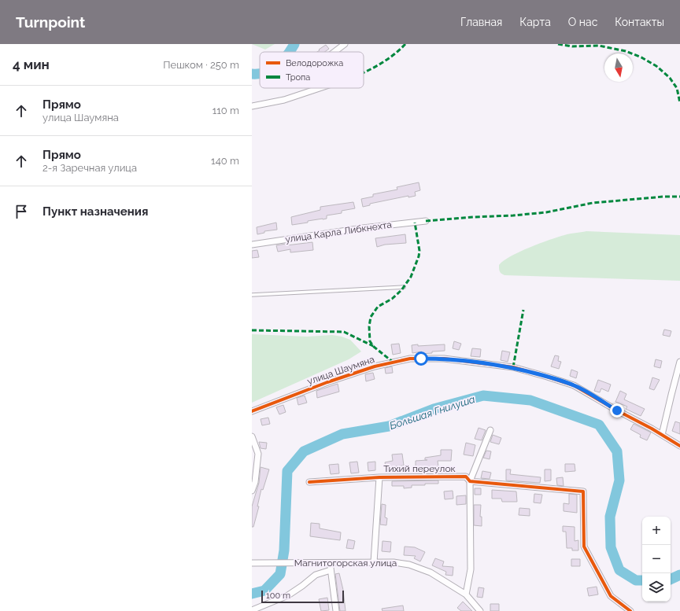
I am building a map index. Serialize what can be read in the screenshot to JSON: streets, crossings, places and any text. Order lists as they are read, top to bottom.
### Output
{
  "streets": {
    "street": [
      "улица Карла Либкнехта",
      "улица Шаумяна",
      "Тихий переулок",
      "Магнитогорская улица"
    ]
  },
  "water": ["Большая Гнилуша"],
  "legend": ["Велодорожка", "Тропа"],
  "scale_bar": "100 m",
  "north": "bottom",
  "page": {
    "header": "Turnpoint",
    "nav": [
      "Главная",
      "Карта",
      "О нас",
      "Контакты"
    ],
    "heading": ["4 мин", "Пешком · 250 m"],
    "list": [
      ["Прямо", "улица Шаумяна", "110 m"],
      ["Прямо", "2-я Заречная улица", "140 m"],
      "Пункт назначения"
    ],
    "map_buttons": ["+", "−"],
    "scale": "100 m"
  }
}
